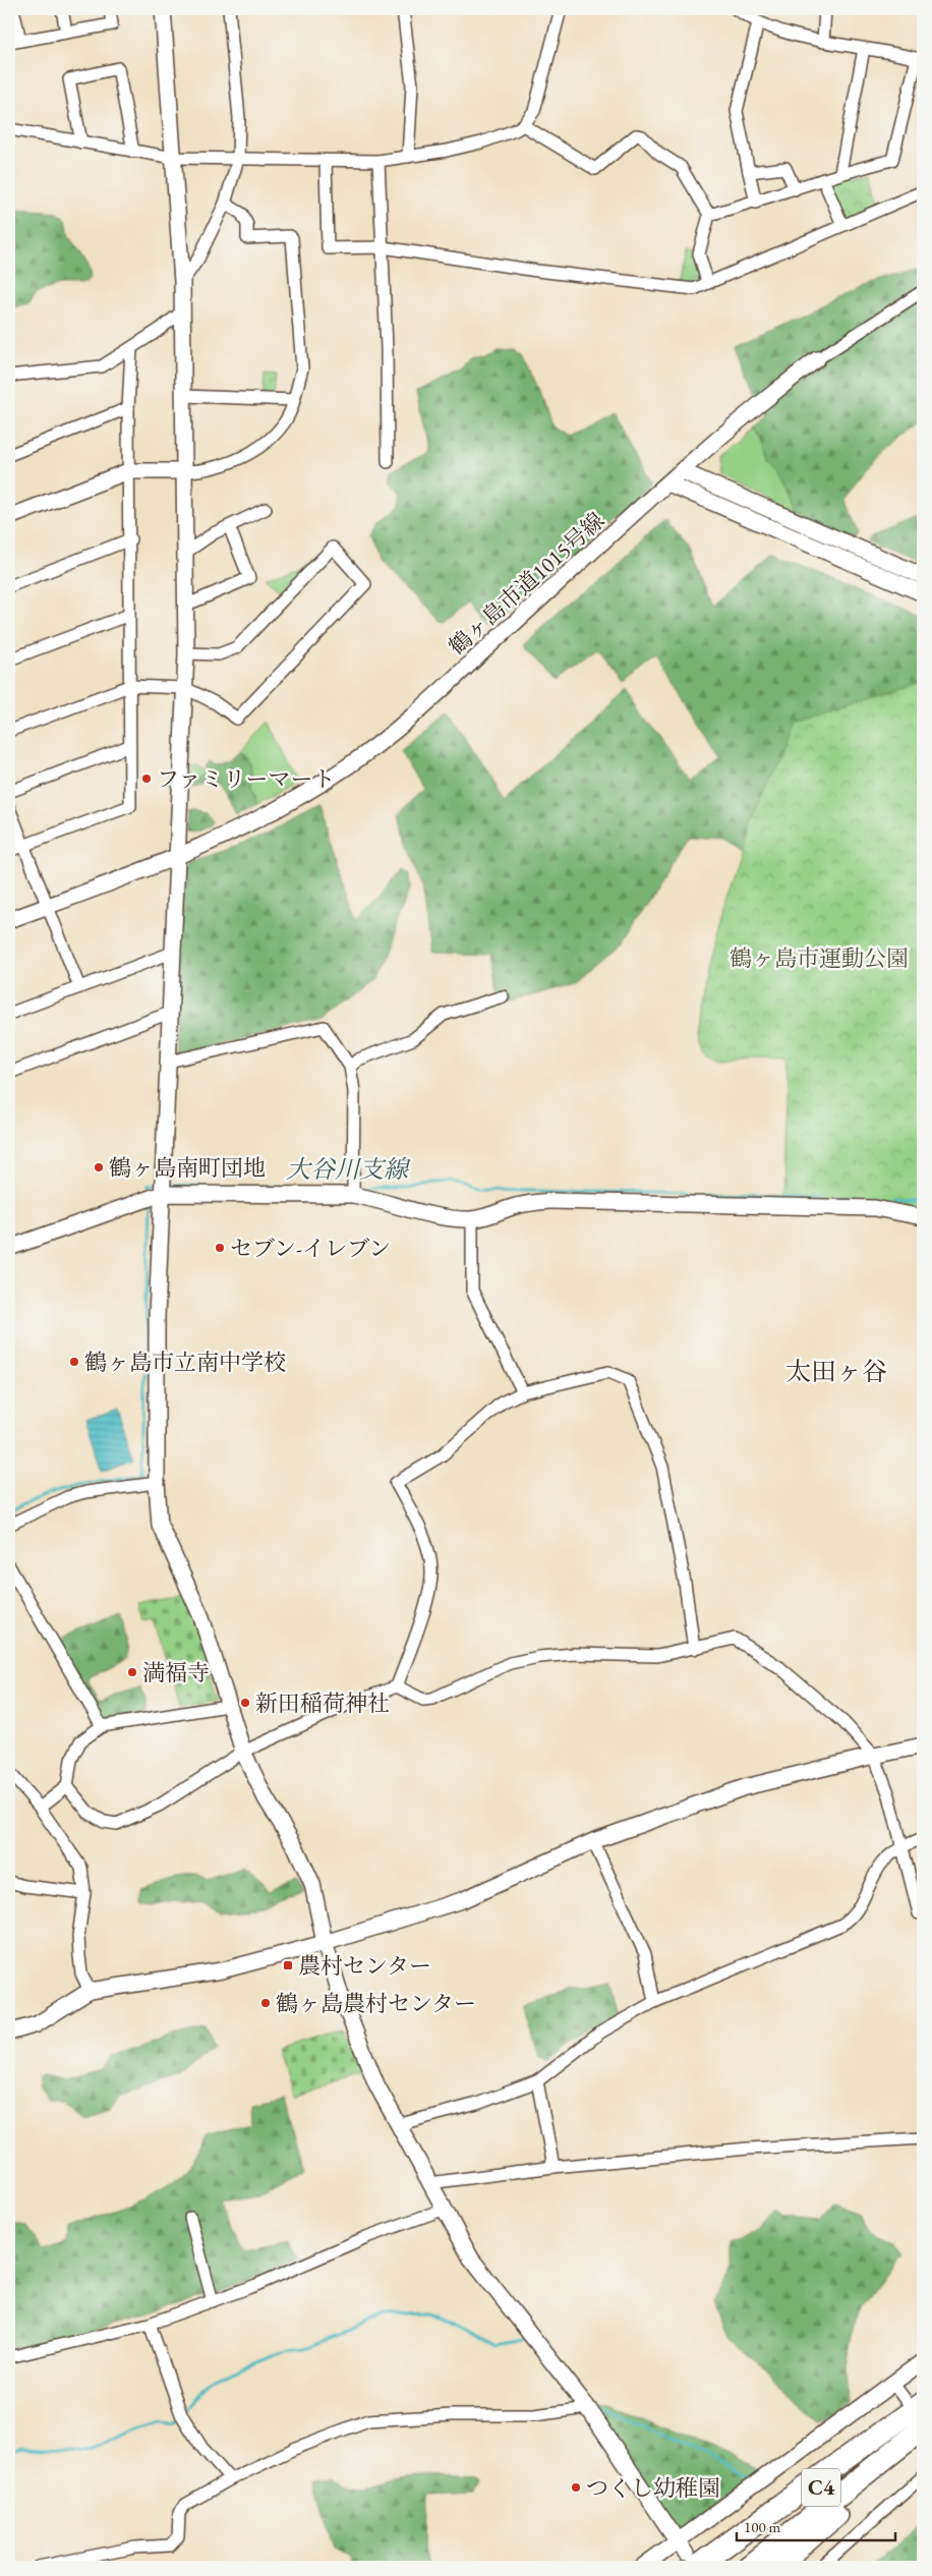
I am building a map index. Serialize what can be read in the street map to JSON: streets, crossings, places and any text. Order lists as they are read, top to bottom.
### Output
{
  "streets": {
    "highway": ["C4"],
    "street": ["鶴ヶ島市道1015号線"]
  },
  "districts": ["太田ヶ谷"],
  "water": ["大谷川支線"],
  "parks": ["鶴ヶ島市運動公園"],
  "places": {
    "other": [
      "ファミリーマート",
      "鶴ヶ島南町団地",
      "セブン-イレブン",
      "鶴ヶ島市立南中学校",
      "満福寺",
      "新田稲荷神社",
      "鶴ヶ島農村センター",
      "つくし幼稚園"
    ],
    "transit": ["農村センター"]
  },
  "scale_bar": "100 m"
}
